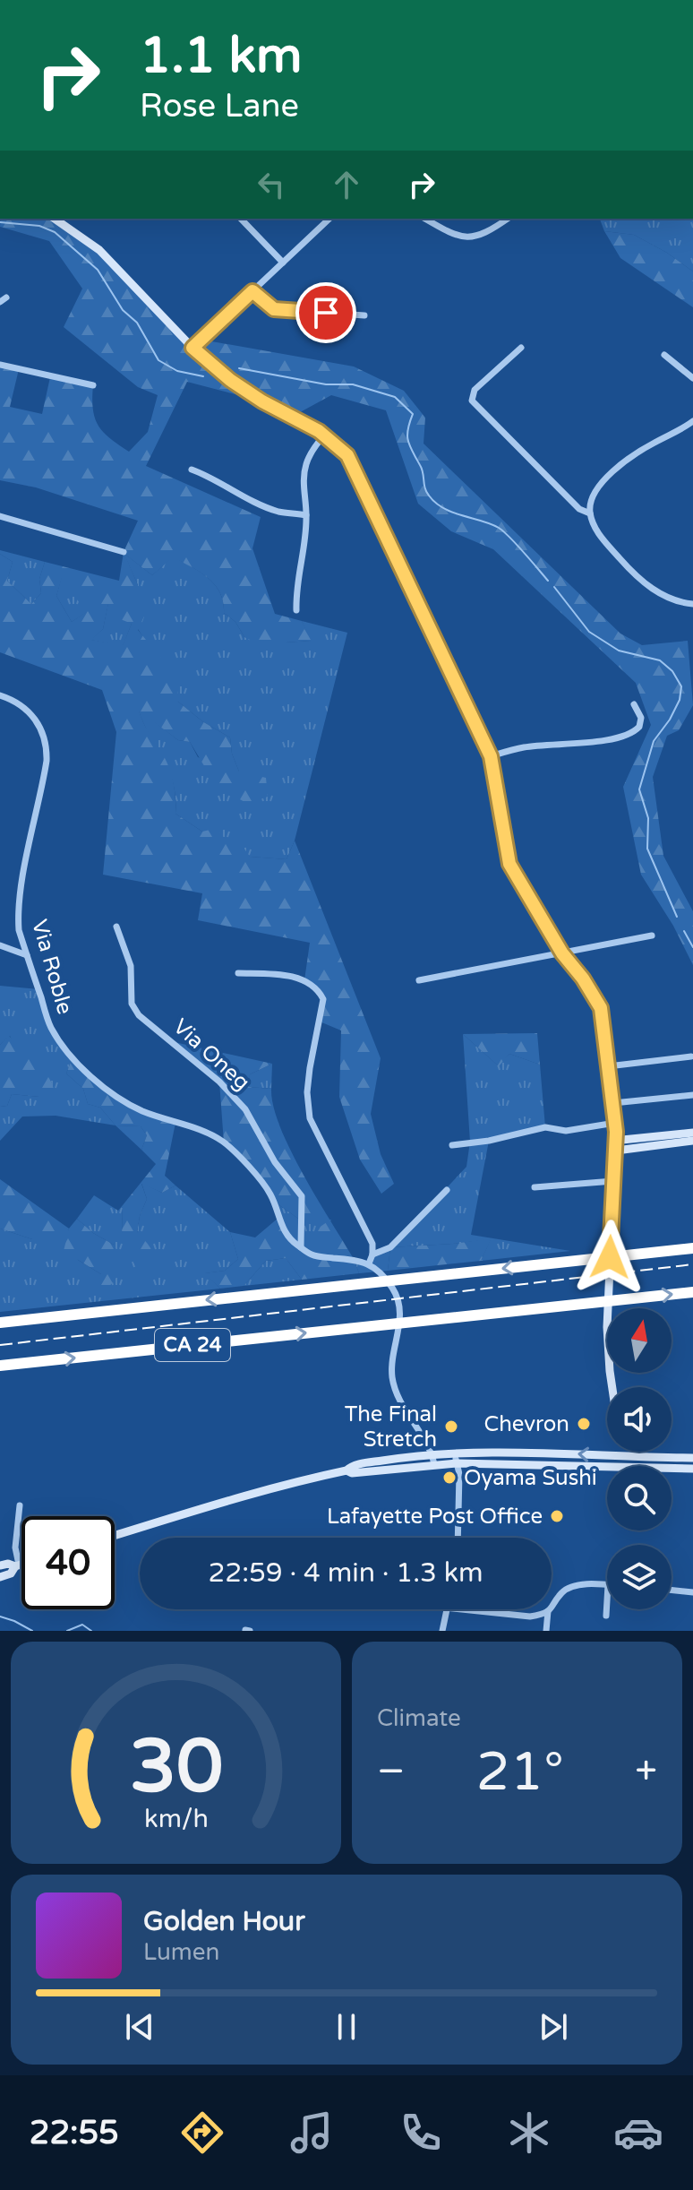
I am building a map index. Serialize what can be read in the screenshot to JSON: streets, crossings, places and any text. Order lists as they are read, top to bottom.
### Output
{
  "streets": {
    "highway": ["CA 24"],
    "street": ["Via Roble", "Via Oneg"]
  },
  "crossings": [
    ["Via Roble", "Via Oneg"]
  ],
  "places": [
    "Chevron",
    "The Final Stretch",
    "Oyama Sushi",
    "Lafayette Post Office"
  ],
  "north": "top",
  "page": {
    "turn": ["1.1 km", "Rose Lane"],
    "limit": "40",
    "trip": "22:59 · 4 min · 1.3 km",
    "tile": "Climate",
    "heat": ["−", "21°", "+"],
    "song": ["Golden Hour", "Lumen"],
    "tabs": "22:55",
    "gauge": ["30", "km/h"]
  }
}
